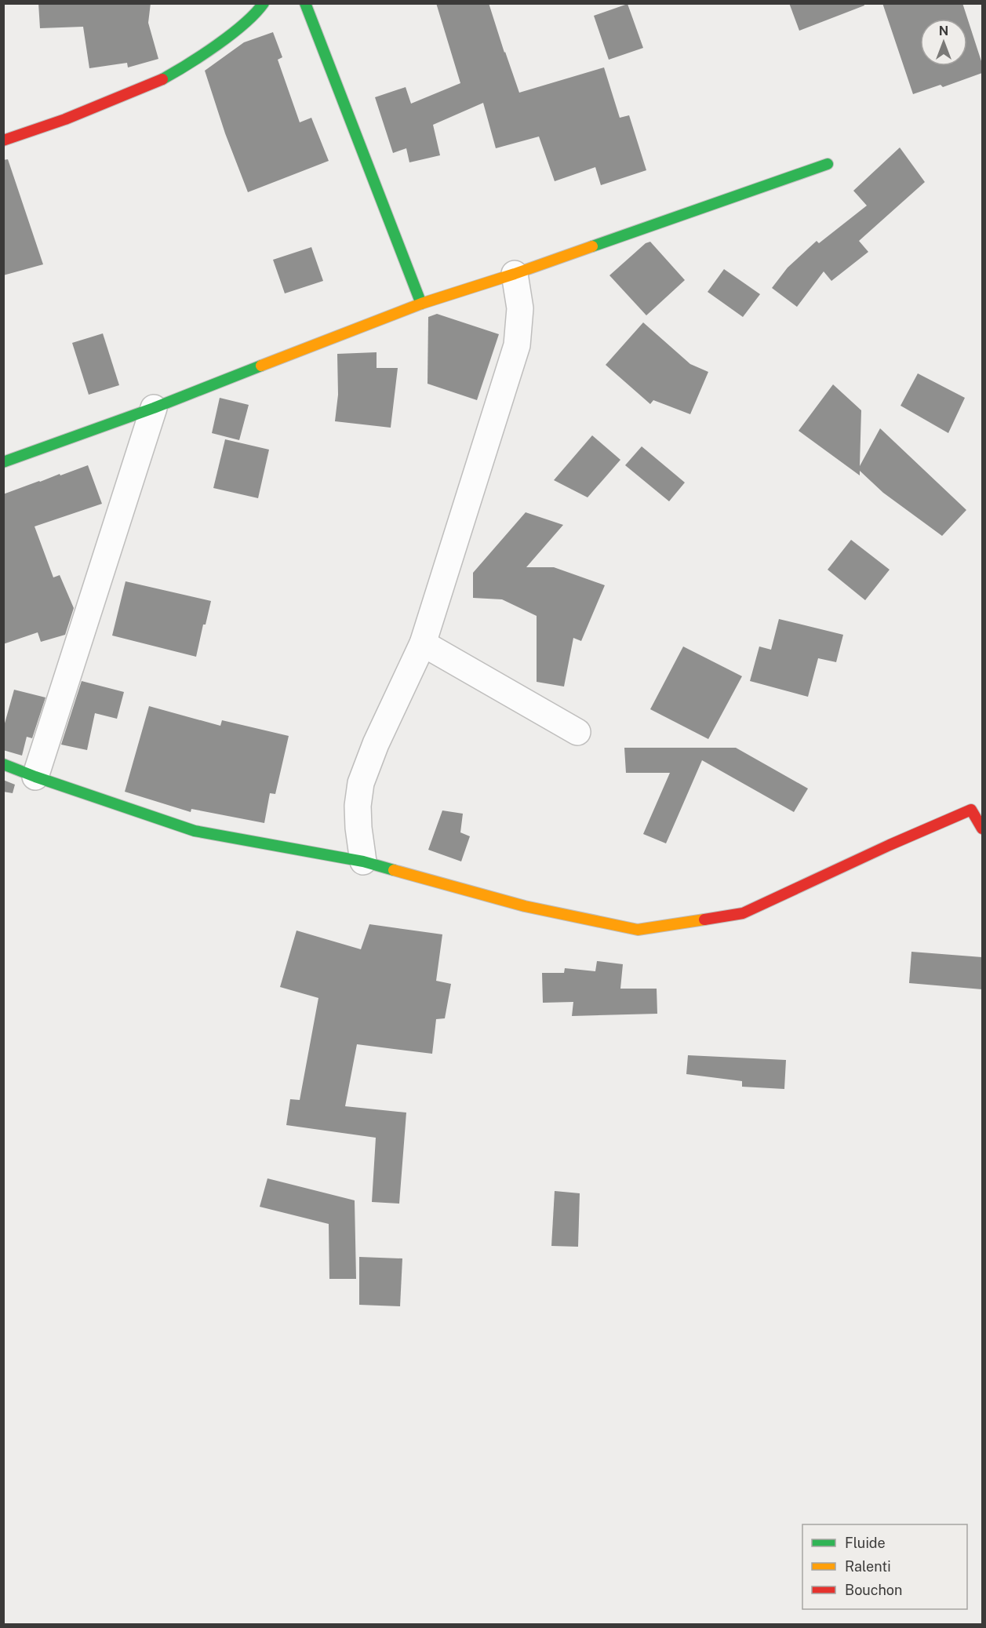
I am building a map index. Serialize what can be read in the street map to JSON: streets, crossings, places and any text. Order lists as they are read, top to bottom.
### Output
{
  "legend": ["Fluide", "Ralenti", "Bouchon"],
  "north": "top"
}
